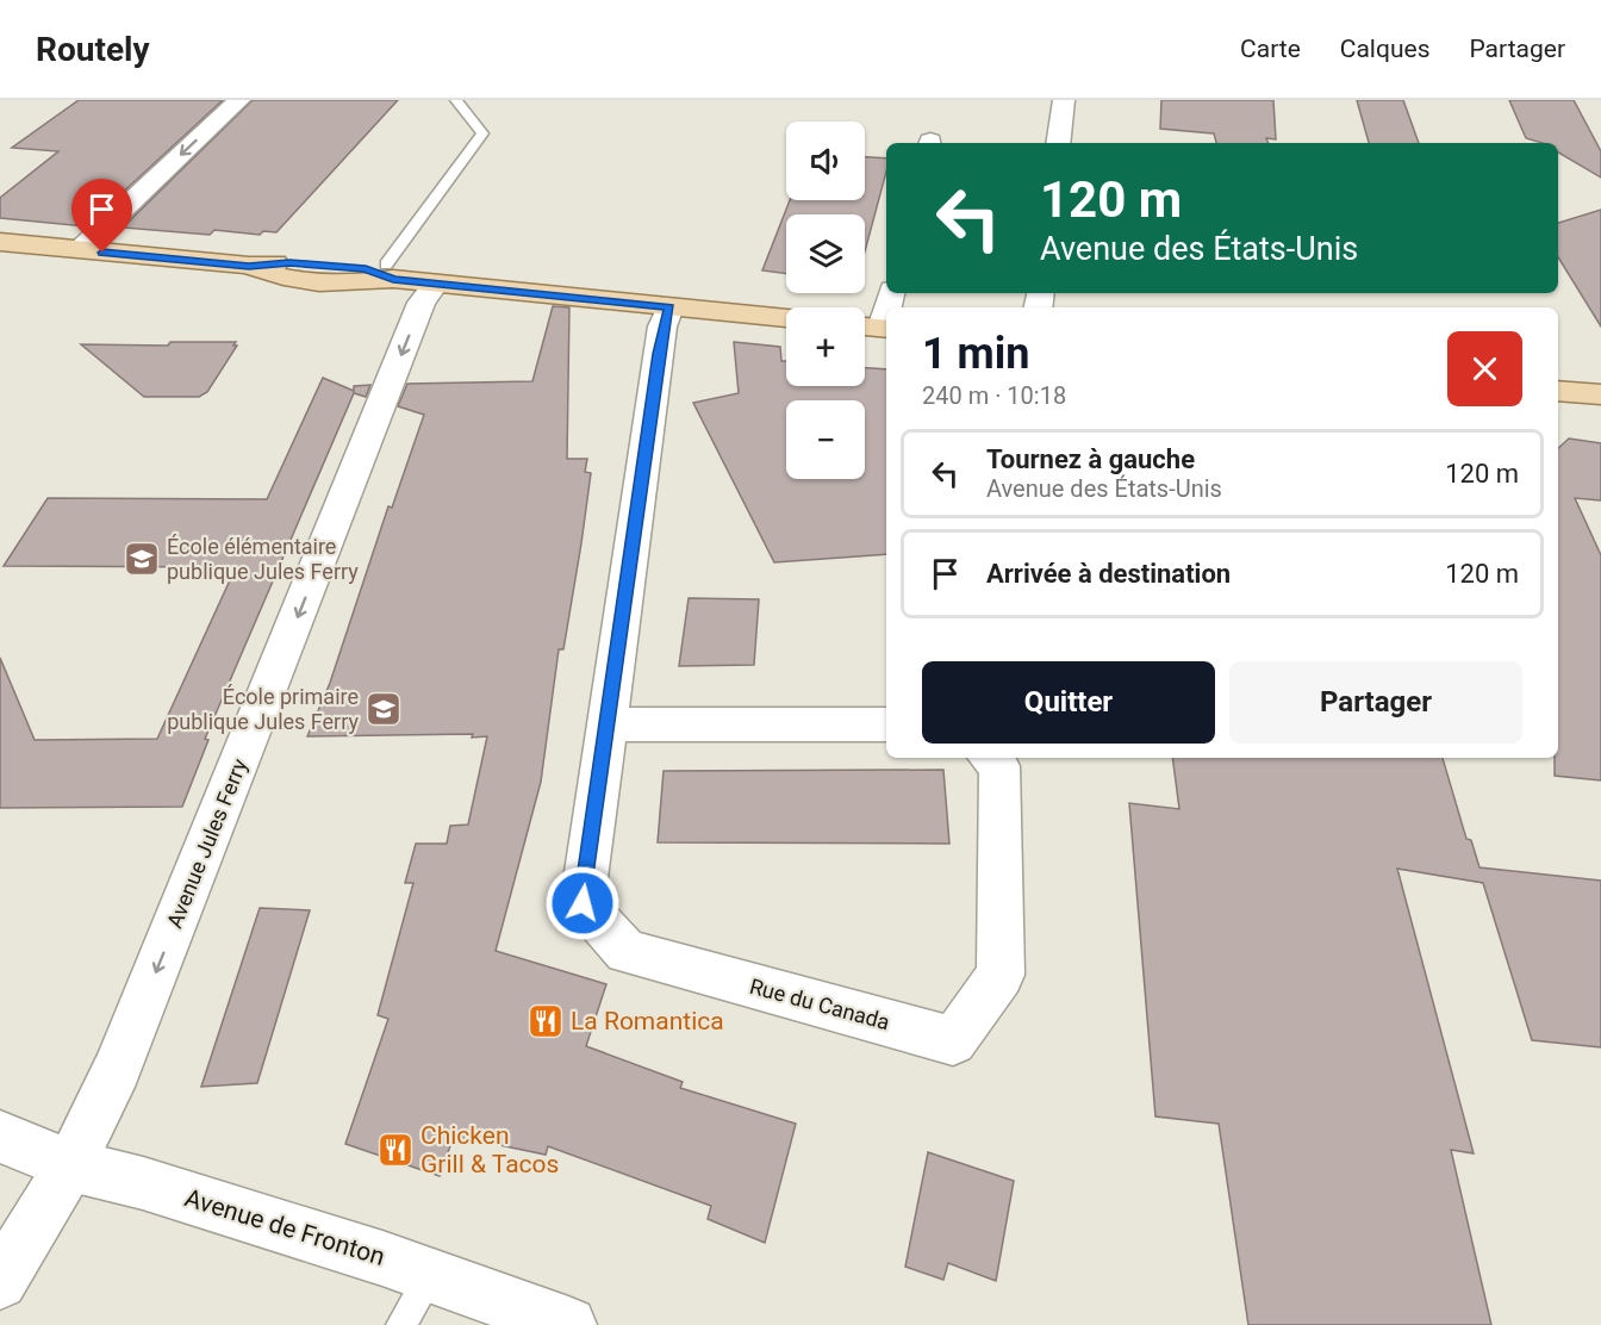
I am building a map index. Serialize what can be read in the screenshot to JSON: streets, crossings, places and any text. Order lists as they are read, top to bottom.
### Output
{
  "streets": {
    "street": ["Avenue Jules Ferry", "Rue du Canada", "Avenue de Fronton"]
  },
  "crossings": [
    ["Avenue Jules Ferry", "Avenue de Fronton"]
  ],
  "one_way": ["Avenue Jules Ferry"],
  "places": {
    "school or university": ["École élémentaire publique Jules Ferry", "École primaire publique Jules Ferry"],
    "restaurant": ["La Romantica", "Chicken Grill & Tacos"]
  },
  "page": {
    "header": "Routely",
    "nav": ["Carte", "Calques", "Partager"],
    "map_buttons": ["+", "−"],
    "turn": ["120 m", "Avenue des États-Unis"],
    "heading": ["1 min", "240 m · 10:18"],
    "list": [
      {
        "name": "Tournez à gauche",
        "note": "Avenue des États-Unis",
        "value": "120 m"
      },
      {
        "name": "Arrivée à destination",
        "value": "120 m"
      }
    ],
    "buttons": ["Quitter", "Partager"]
  }
}
